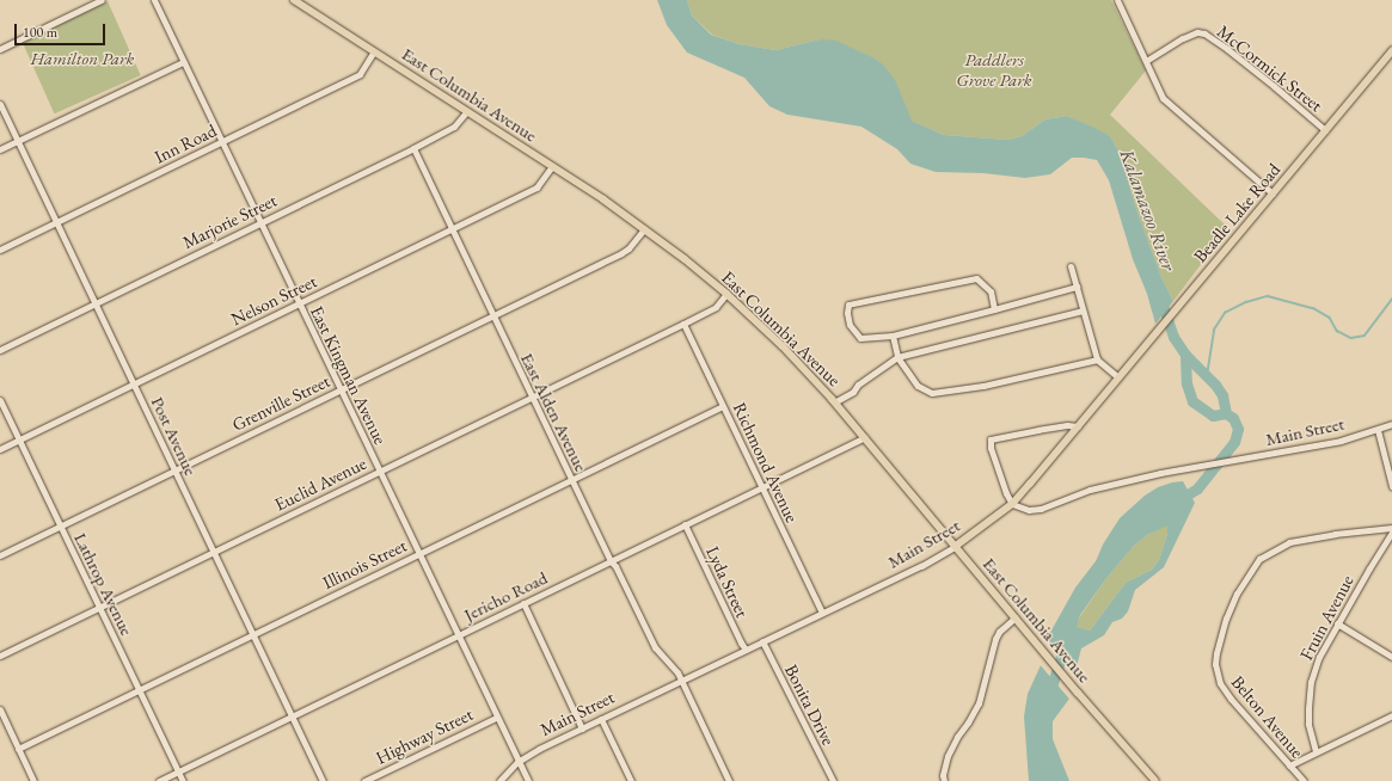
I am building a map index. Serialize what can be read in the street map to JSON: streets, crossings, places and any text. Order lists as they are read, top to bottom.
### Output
{
  "streets": {
    "main road": ["East Columbia Avenue", "Beadle Lake Road", "Main Street"],
    "street": [
      "McCormick Street",
      "Inn Road",
      "Marjorie Street",
      "Nelson Street",
      "East Kingman Avenue",
      "Grenville Street",
      "East Alden Avenue",
      "Post Avenue",
      "Richmond Avenue",
      "Euclid Avenue",
      "Illinois Street",
      "Lyda Street",
      "Lathrop Avenue",
      "Jericho Road",
      "Fruin Avenue",
      "Bonita Drive",
      "Belton Avenue",
      "Highway Street"
    ]
  },
  "crossings": [
    ["McCormick Street", "Beadle Lake Road"],
    ["East Columbia Avenue", "Inn Road"],
    ["East Columbia Avenue", "Marjorie Street"],
    ["East Columbia Avenue", "Nelson Street"],
    ["East Columbia Avenue", "Grenville Street"],
    ["East Columbia Avenue", "Main Street"],
    ["East Columbia Avenue", "Euclid Avenue"],
    ["East Columbia Avenue", "Jericho Road"],
    ["Inn Road", "East Kingman Avenue"],
    ["Inn Road", "Post Avenue"],
    ["Beadle Lake Road", "Main Street"],
    ["Marjorie Street", "East Kingman Avenue"],
    ["Marjorie Street", "East Alden Avenue"],
    ["Marjorie Street", "Post Avenue"],
    ["Nelson Street", "East Kingman Avenue"],
    ["Nelson Street", "East Alden Avenue"],
    ["Nelson Street", "Post Avenue"],
    ["Nelson Street", "Lathrop Avenue"],
    ["East Kingman Avenue", "Grenville Street"],
    ["East Kingman Avenue", "Main Street"],
    ["East Kingman Avenue", "Euclid Avenue"],
    ["East Kingman Avenue", "Illinois Street"],
    ["East Kingman Avenue", "Jericho Road"],
    ["East Kingman Avenue", "Highway Street"],
    ["Grenville Street", "East Alden Avenue"],
    ["Grenville Street", "Post Avenue"],
    ["Grenville Street", "Lathrop Avenue"],
    ["East Alden Avenue", "Main Street"],
    ["East Alden Avenue", "Euclid Avenue"],
    ["East Alden Avenue", "Illinois Street"],
    ["East Alden Avenue", "Jericho Road"],
    ["Main Street", "Richmond Avenue"],
    ["Main Street", "Lyda Street"],
    ["Main Street", "Bonita Drive"],
    ["Post Avenue", "Euclid Avenue"],
    ["Post Avenue", "Illinois Street"],
    ["Post Avenue", "Jericho Road"],
    ["Richmond Avenue", "Euclid Avenue"],
    ["Richmond Avenue", "Illinois Street"],
    ["Richmond Avenue", "Jericho Road"],
    ["Euclid Avenue", "Lathrop Avenue"],
    ["Illinois Street", "Lathrop Avenue"],
    ["Lyda Street", "Jericho Road"],
    ["Lathrop Avenue", "Jericho Road"]
  ],
  "water": ["Kalamazoo River"],
  "parks": ["Hamilton Park", "Paddlers Grove Park"],
  "scale_bar": "100 m"
}
